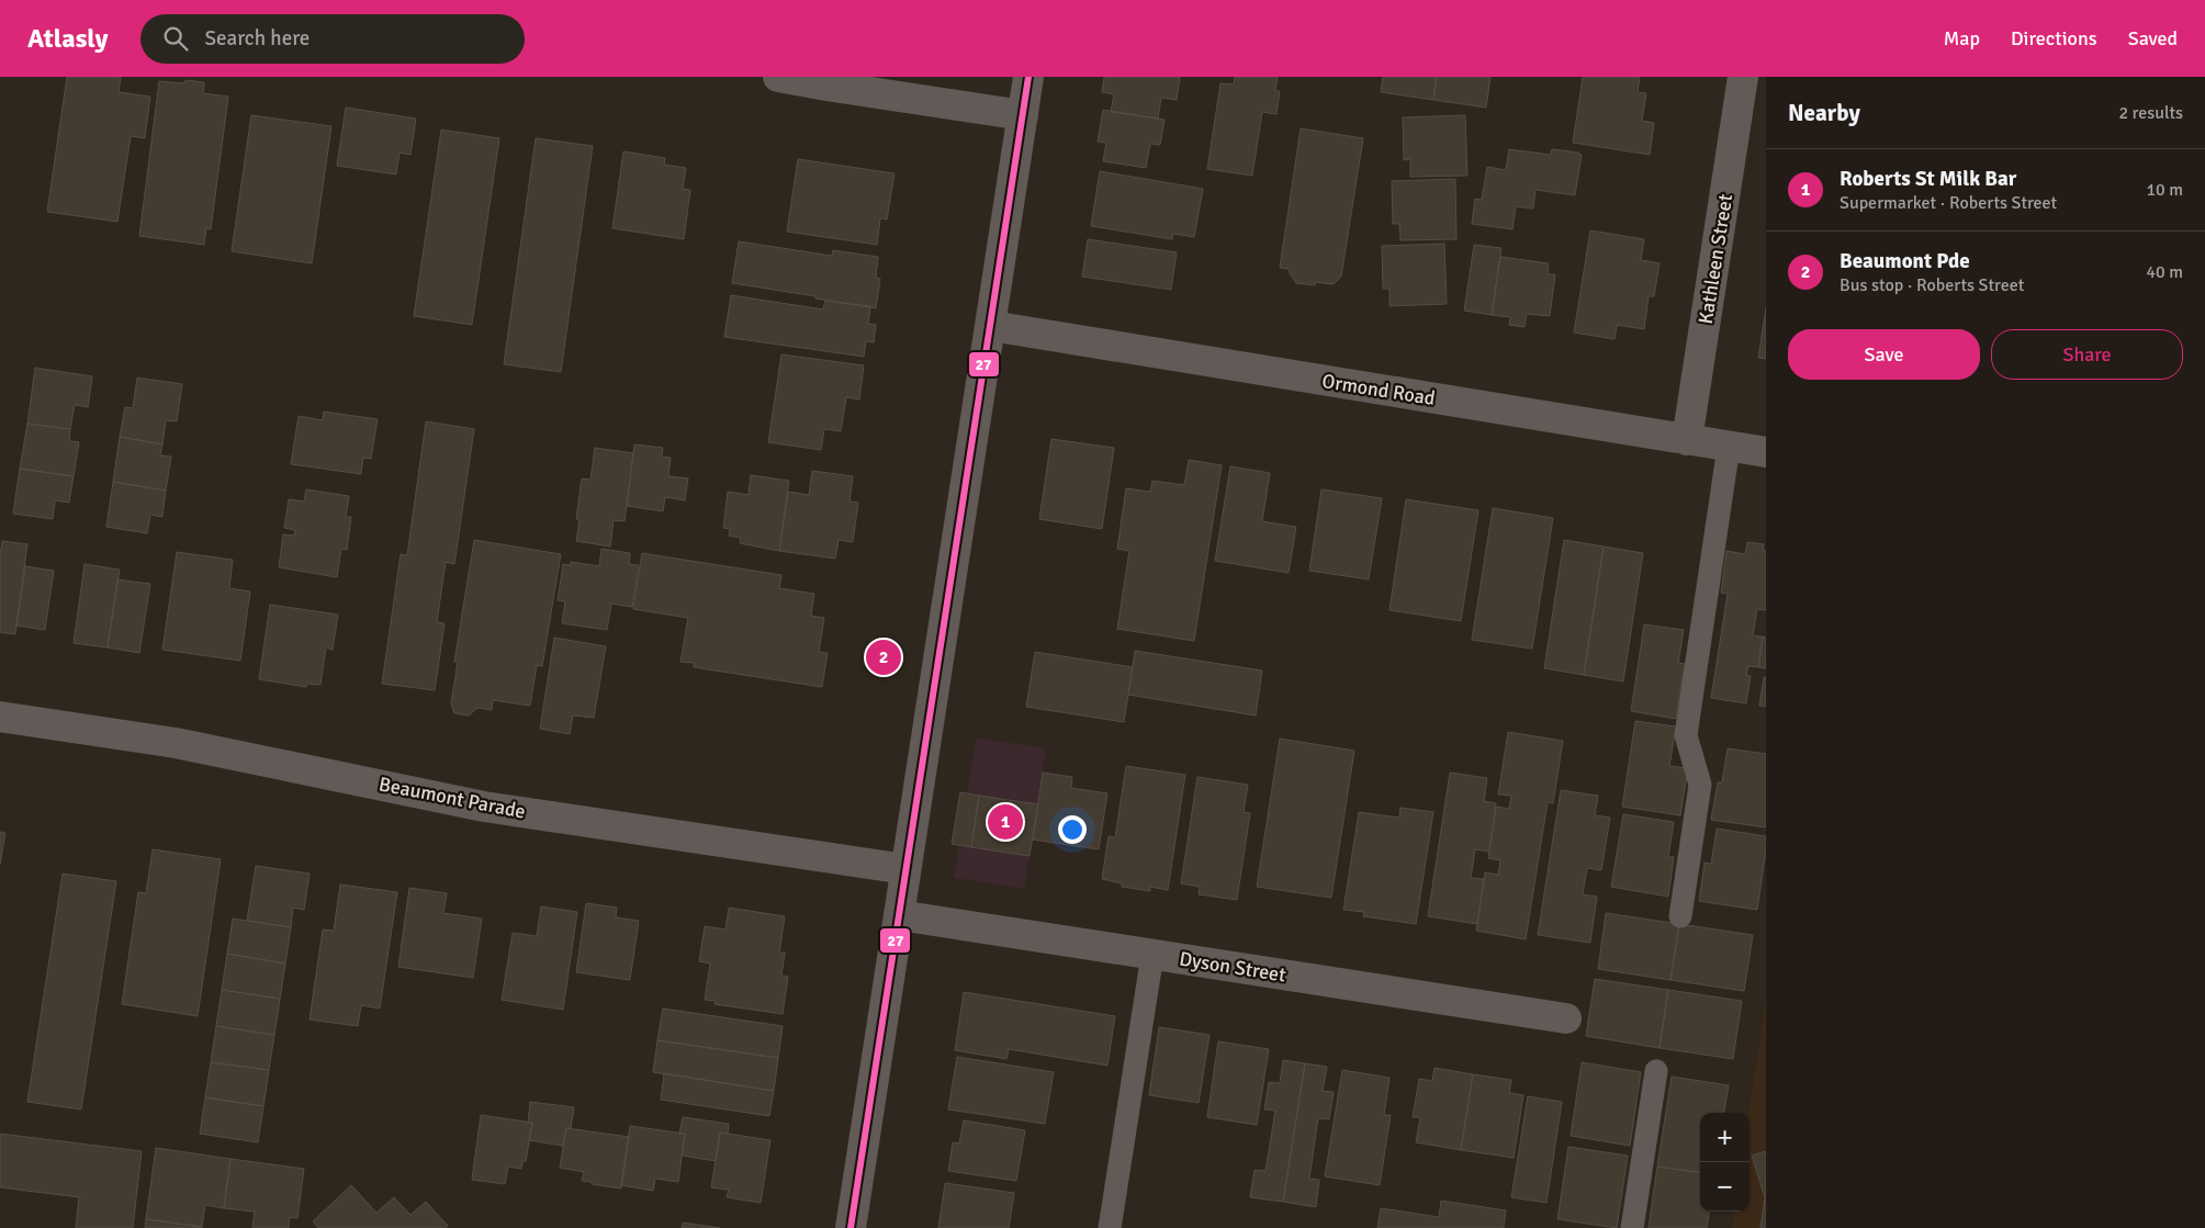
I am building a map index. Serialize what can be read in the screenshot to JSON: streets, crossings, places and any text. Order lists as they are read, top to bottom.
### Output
{
  "streets": {
    "street": [
      "Kathleen Street",
      "Ormond Road",
      "Beaumont Parade",
      "Dyson Street"
    ]
  },
  "crossings": [
    ["Kathleen Street", "Ormond Road"]
  ],
  "lines": ["transit line 27"],
  "page": {
    "header": "Atlasly",
    "search": "Search here",
    "nav": ["Map", "Directions", "Saved"],
    "heading": ["Nearby", "2 results"],
    "list": [
      {
        "mark": "1",
        "name": "Roberts St Milk Bar",
        "note": "Supermarket · Roberts Street",
        "value": "10 m"
      },
      {
        "mark": "2",
        "name": "Beaumont Pde",
        "note": "Bus stop · Roberts Street",
        "value": "40 m"
      }
    ],
    "buttons": ["Save", "Share"],
    "pins": ["2", "1"],
    "map_buttons": ["+", "−"]
  }
}
